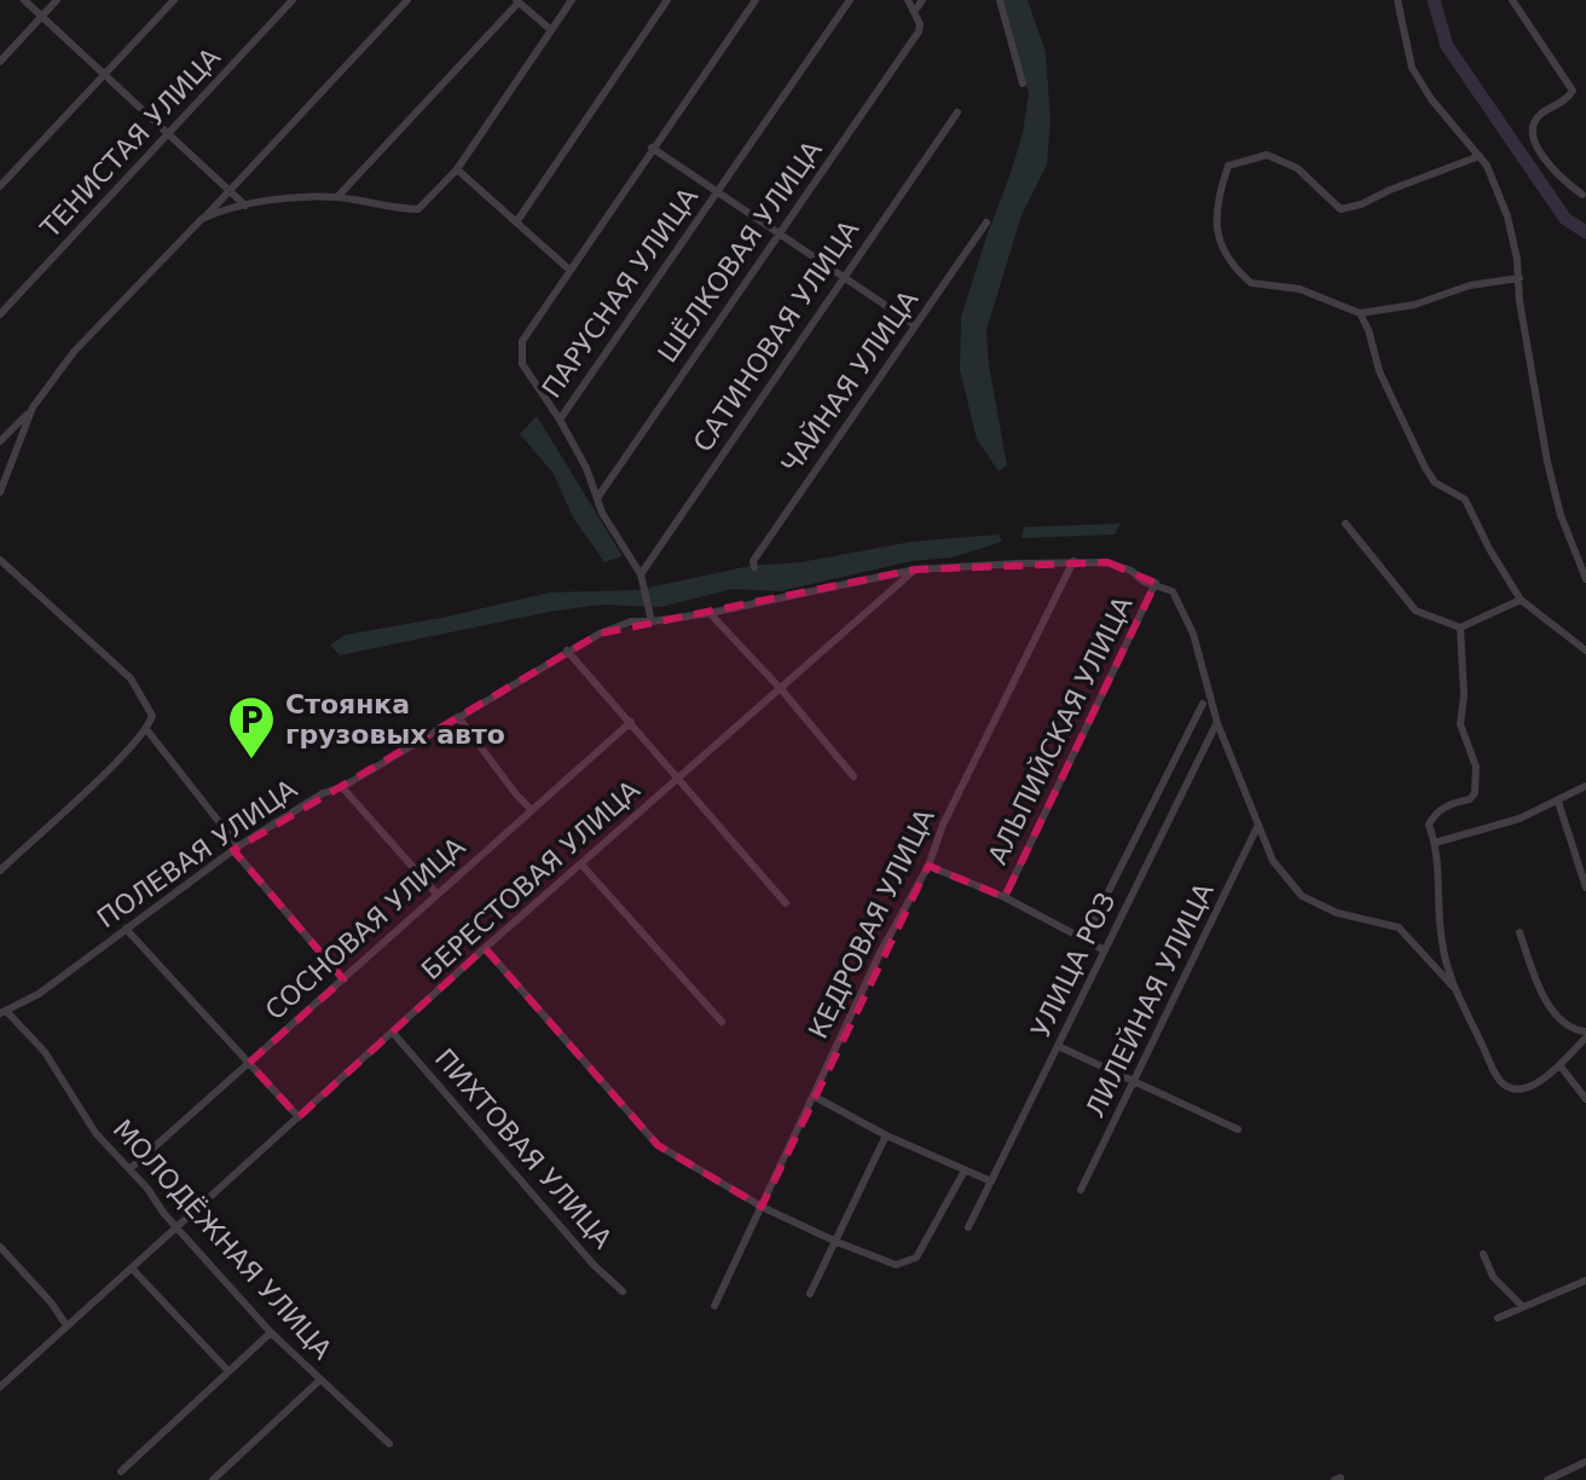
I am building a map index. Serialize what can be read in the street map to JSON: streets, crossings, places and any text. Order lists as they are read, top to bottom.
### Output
{
  "streets": {
    "street": [
      "ТЕНИСТАЯ УЛИЦА",
      "ШЁЛКОВАЯ УЛИЦА",
      "ПАРУСНАЯ УЛИЦА",
      "САТИНОВАЯ УЛИЦА",
      "ЧАЙНАЯ УЛИЦА",
      "АЛЬПИЙСКАЯ УЛИЦА",
      "ПОЛЕВАЯ УЛИЦА",
      "БЕРЕСТОВАЯ УЛИЦА",
      "КЕДРОВАЯ УЛИЦА",
      "СОСНОВАЯ УЛИЦА",
      "УЛИЦА РОЗ",
      "ЛИЛЕЙНАЯ УЛИЦА",
      "ПИХТОВАЯ УЛИЦА",
      "МОЛОДЁЖНАЯ УЛИЦА"
    ]
  },
  "crossings": [
    ["АЛЬПИЙСКАЯ УЛИЦА", "ПОЛЕВАЯ УЛИЦА"],
    ["ПОЛЕВАЯ УЛИЦА", "БЕРЕСТОВАЯ УЛИЦА"],
    ["ПОЛЕВАЯ УЛИЦА", "КЕДРОВАЯ УЛИЦА"],
    ["ПОЛЕВАЯ УЛИЦА", "МОЛОДЁЖНАЯ УЛИЦА"],
    ["БЕРЕСТОВАЯ УЛИЦА", "ПИХТОВАЯ УЛИЦА"],
    ["БЕРЕСТОВАЯ УЛИЦА", "МОЛОДЁЖНАЯ УЛИЦА"],
    ["СОСНОВАЯ УЛИЦА", "МОЛОДЁЖНАЯ УЛИЦА"]
  ],
  "places": {
    "parking": ["Стоянка грузовых авто"]
  }
}
